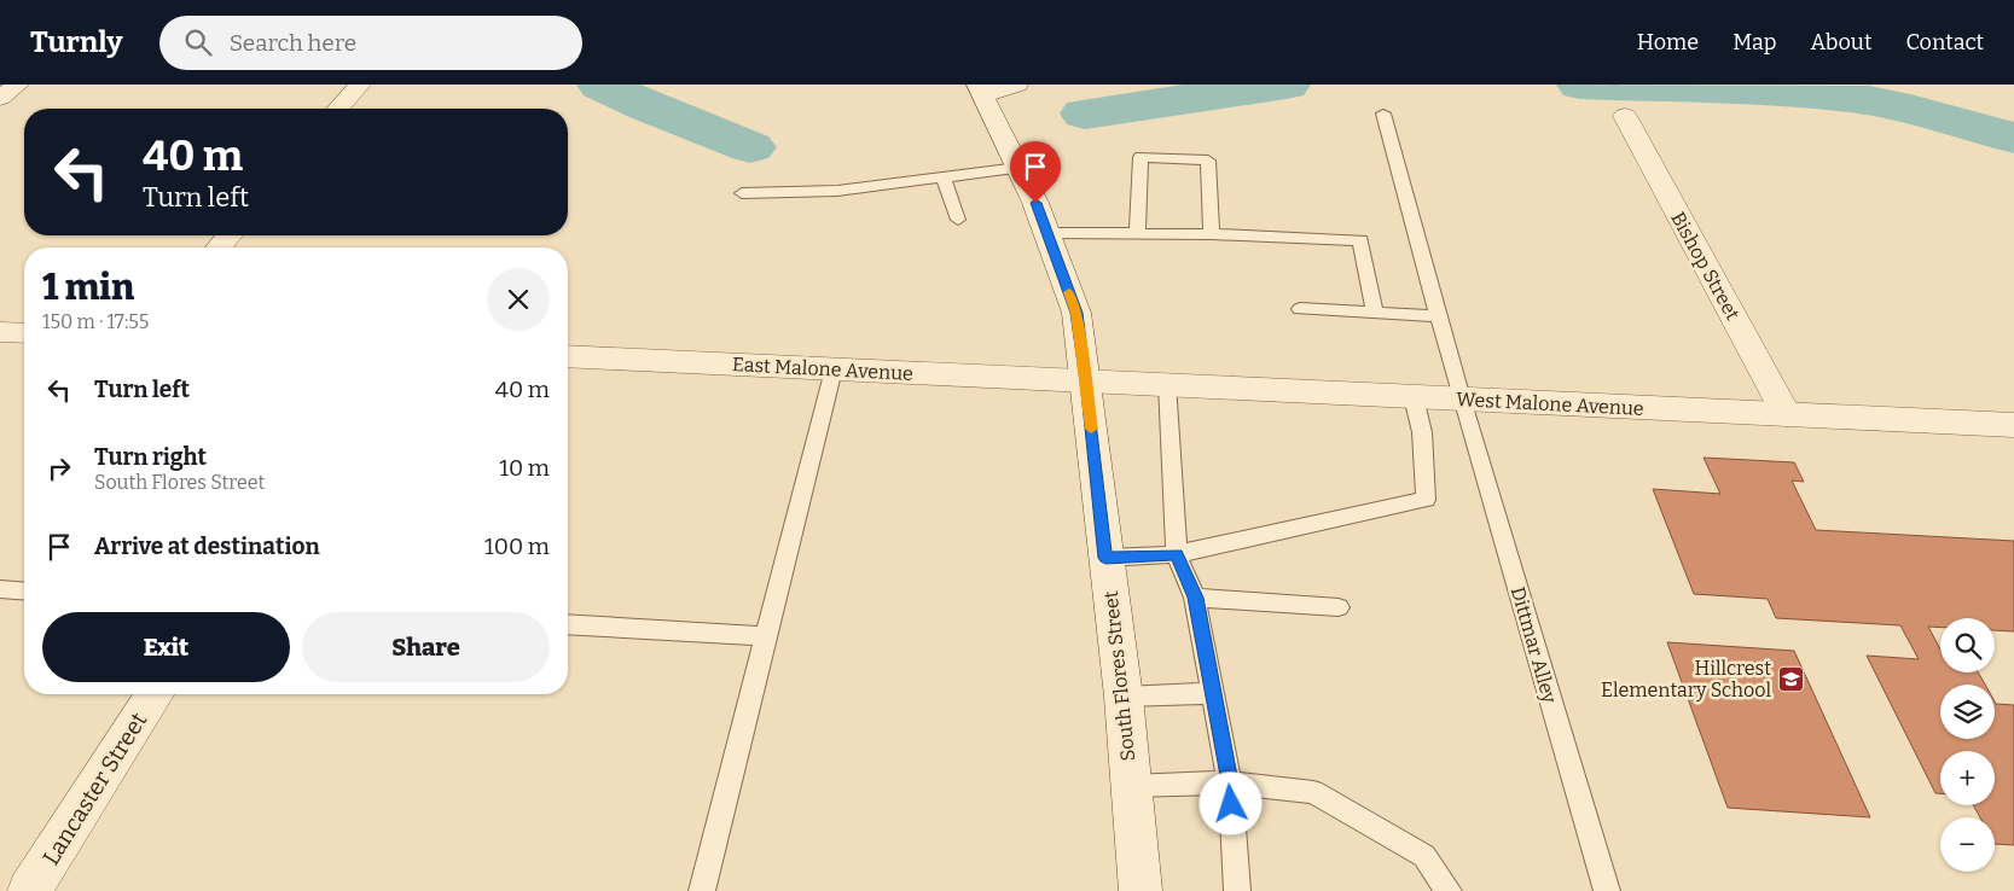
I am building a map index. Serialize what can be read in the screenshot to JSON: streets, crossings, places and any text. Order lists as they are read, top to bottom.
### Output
{
  "streets": {
    "street": [
      "Bishop Street",
      "East Malone Avenue",
      "West Malone Avenue",
      "South Flores Street",
      "Lancaster Street"
    ],
    "lane": ["Dittmar Alley"]
  },
  "crossings": [
    ["Bishop Street", "West Malone Avenue"],
    ["East Malone Avenue", "West Malone Avenue"],
    ["East Malone Avenue", "South Flores Street"],
    ["West Malone Avenue", "Dittmar Alley"],
    ["West Malone Avenue", "South Flores Street"]
  ],
  "places": {
    "school or university": ["Hillcrest Elementary School"]
  },
  "page": {
    "header": "Turnly",
    "search": "Search here",
    "nav": [
      "Home",
      "Map",
      "About",
      "Contact"
    ],
    "turn": ["40 m", "Turn left"],
    "heading": ["1 min", "150 m · 17:55"],
    "list": [
      {
        "name": "Turn left",
        "value": "40 m"
      },
      {
        "name": "Turn right",
        "note": "South Flores Street",
        "value": "10 m"
      },
      {
        "name": "Arrive at destination",
        "value": "100 m"
      }
    ],
    "buttons": ["Exit", "Share"],
    "map_buttons": ["+", "−"]
  }
}
